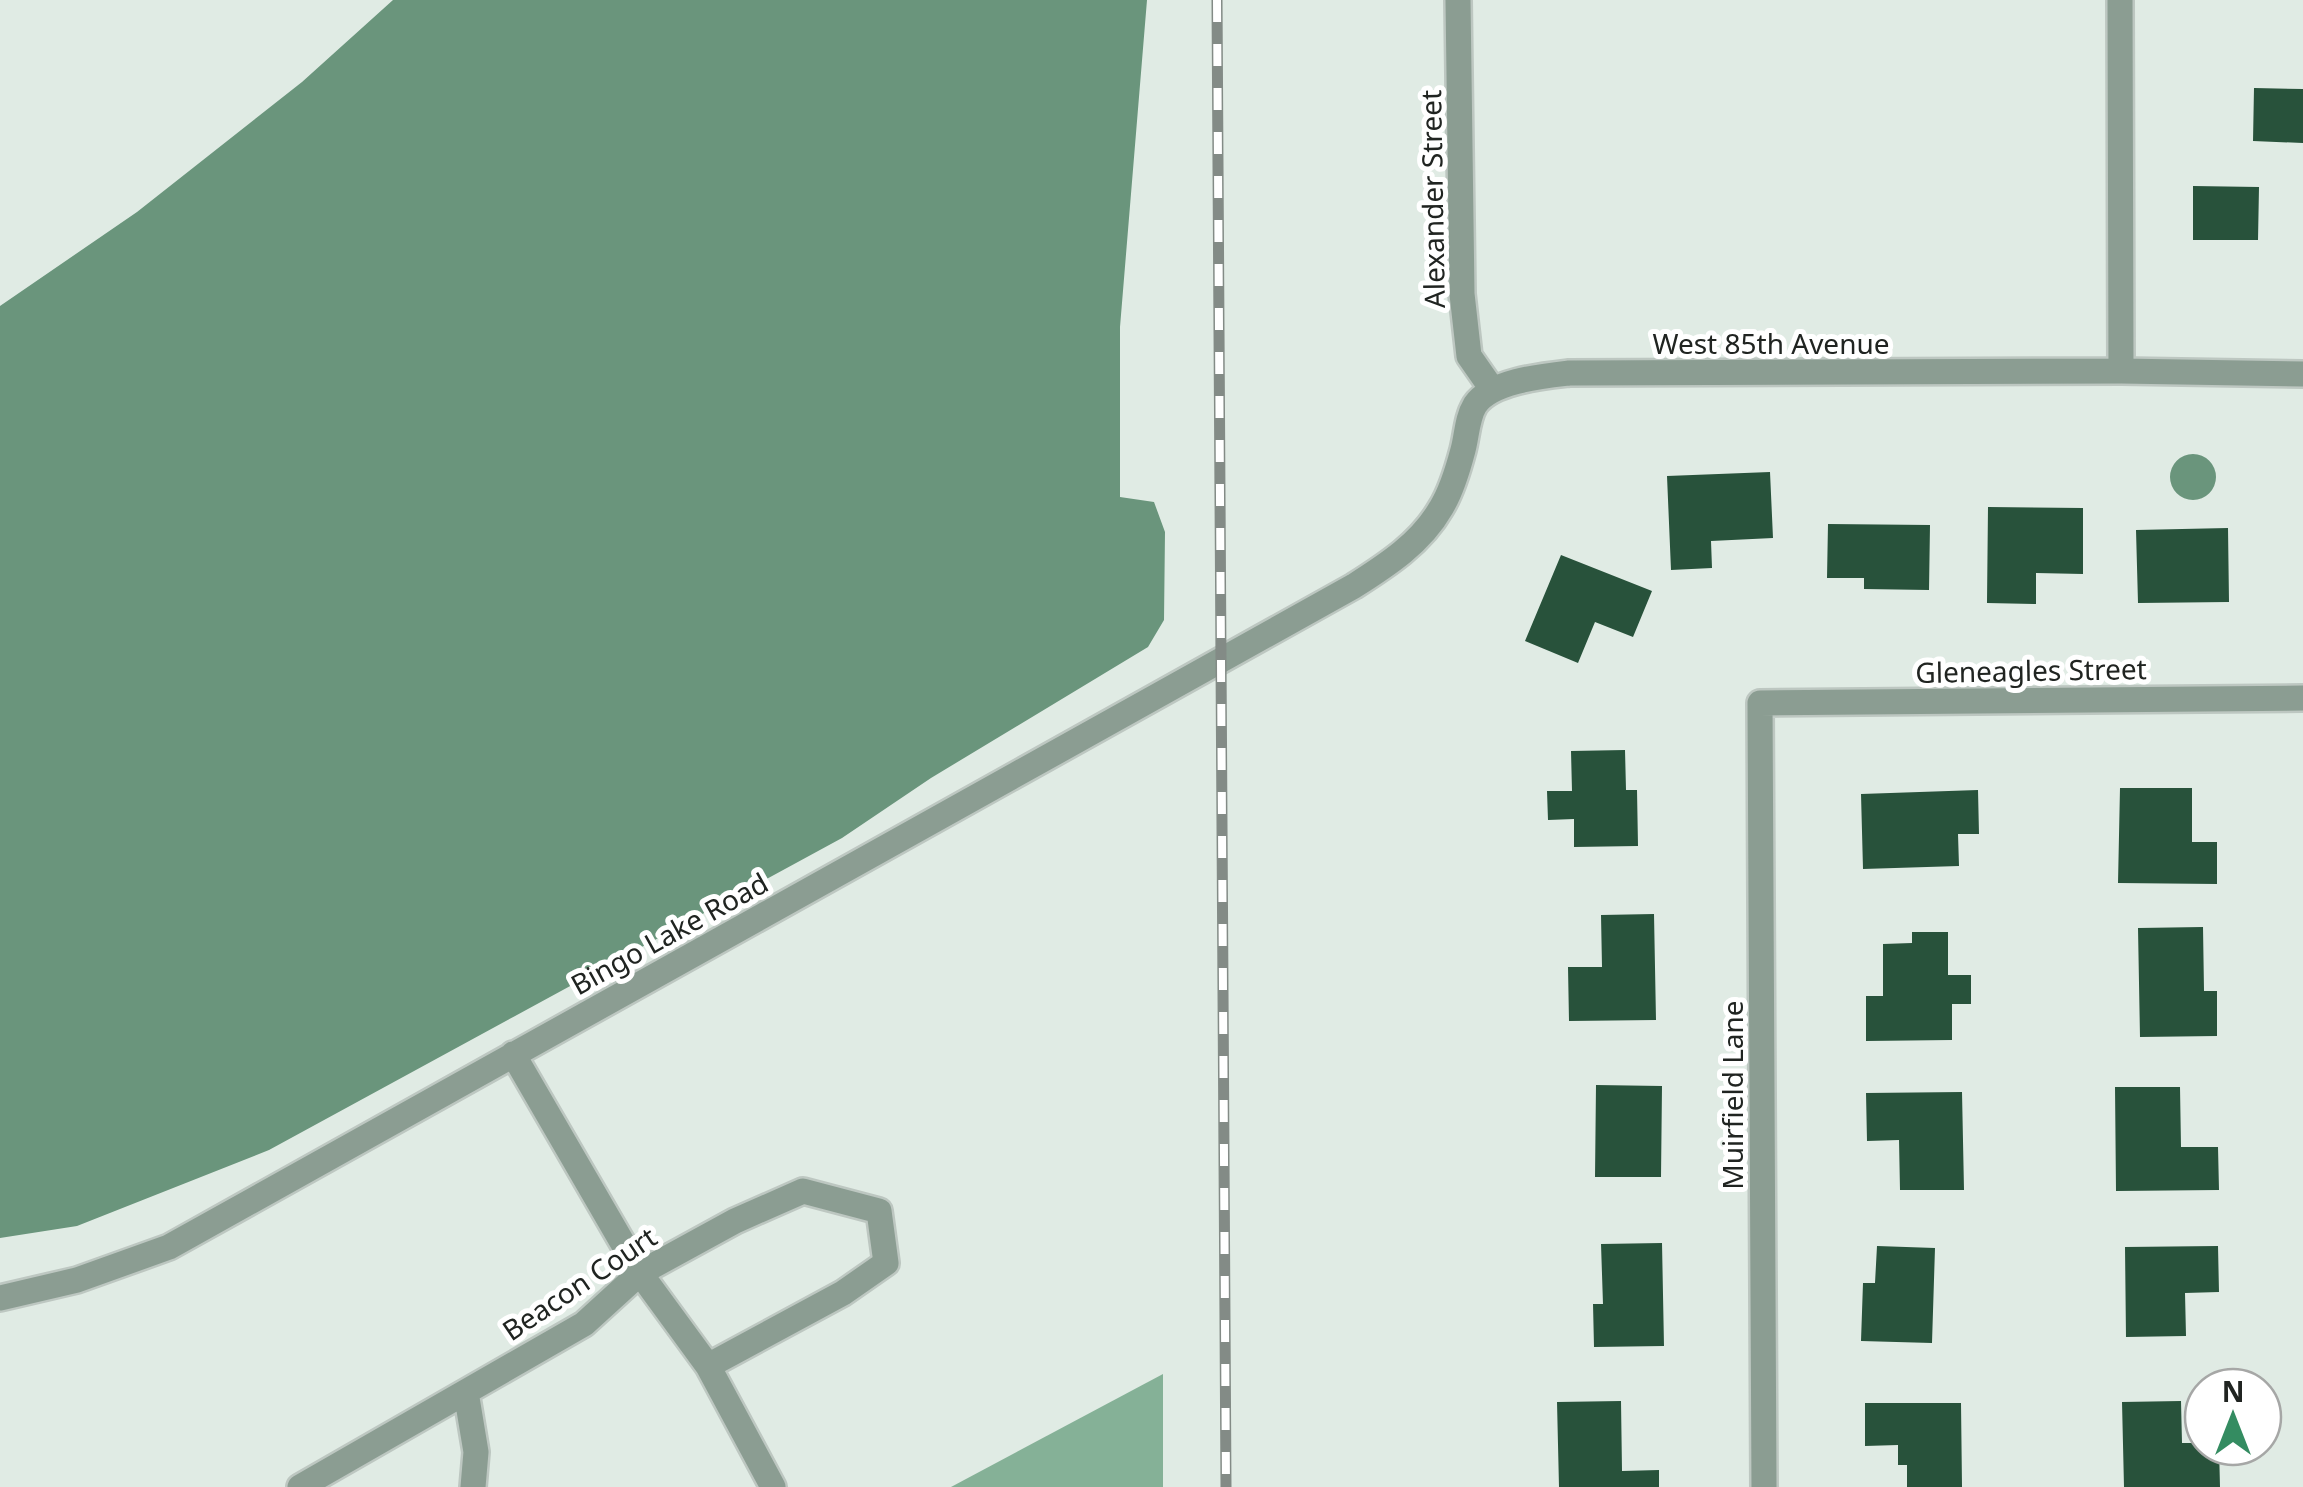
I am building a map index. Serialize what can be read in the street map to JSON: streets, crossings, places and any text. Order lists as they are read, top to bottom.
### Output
{
  "streets": {
    "street": [
      "Alexander Street",
      "West 85th Avenue",
      "Gleneagles Street",
      "Bingo Lake Road",
      "Muirfield Lane",
      "Beacon Court"
    ]
  },
  "crossings": [
    ["Alexander Street", "West 85th Avenue"],
    ["Alexander Street", "Bingo Lake Road"],
    ["West 85th Avenue", "Bingo Lake Road"],
    ["Gleneagles Street", "Muirfield Lane"]
  ],
  "north": "top"
}
